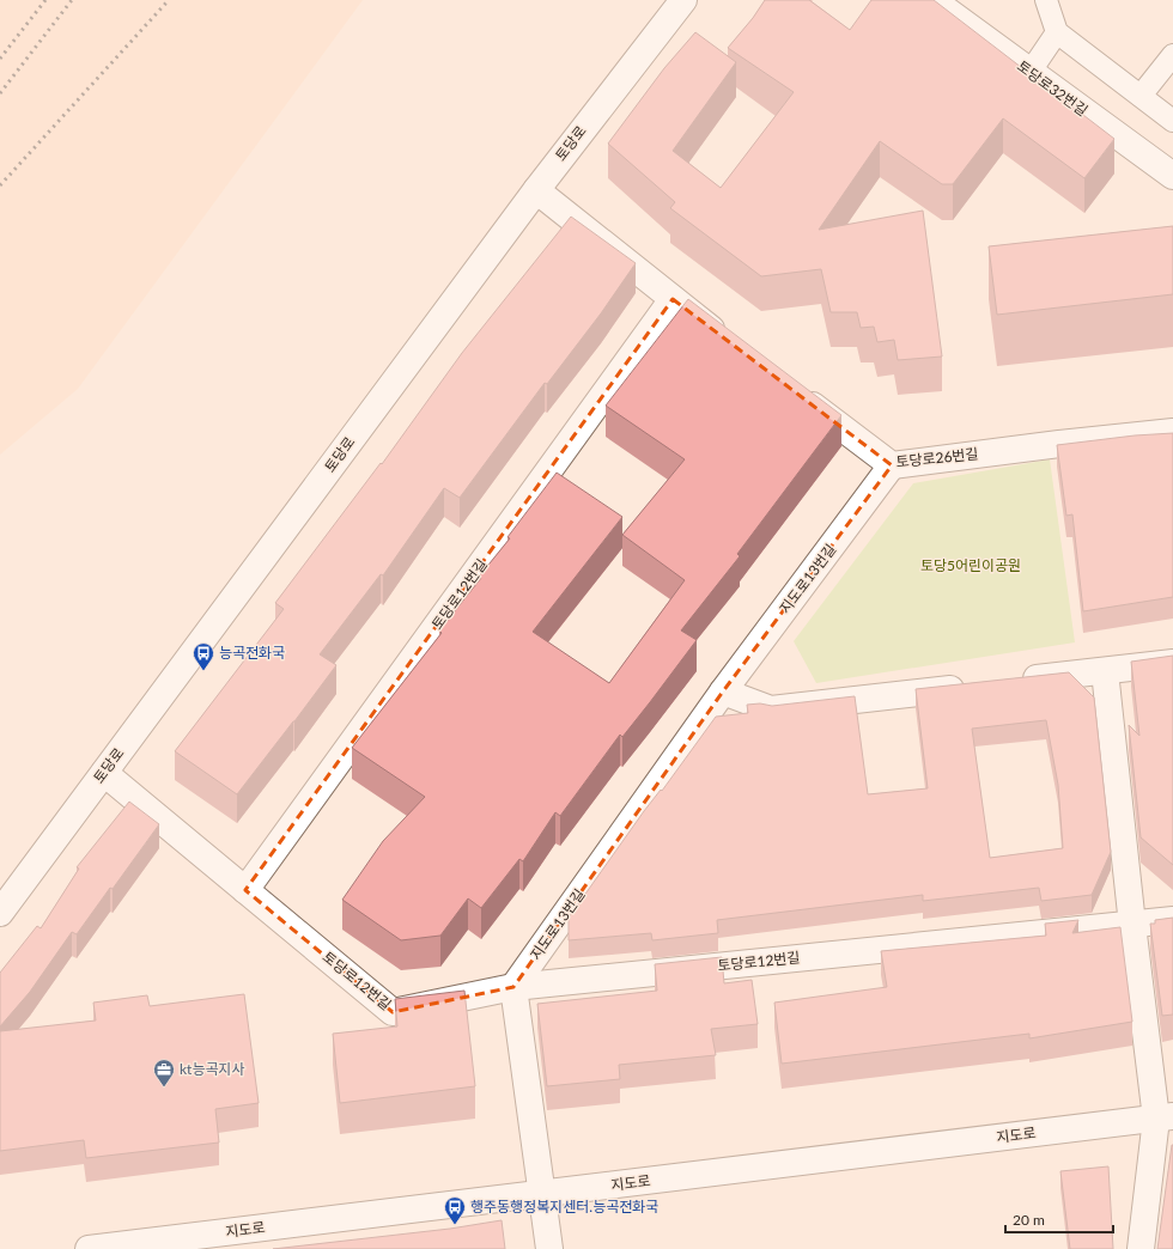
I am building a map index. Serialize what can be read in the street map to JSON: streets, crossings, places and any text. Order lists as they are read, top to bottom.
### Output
{
  "streets": {
    "street": [
      "토당로32번길",
      "토당로",
      "토당로26번길",
      "지도로13번길",
      "토당로12번길",
      "지도로"
    ]
  },
  "crossings": [
    ["토당로", "토당로12번길"],
    ["토당로26번길", "지도로13번길"],
    ["지도로13번길", "토당로12번길"]
  ],
  "parks": ["토당5어린이공원"],
  "places": {
    "bus stop": ["능곡전화국", "행주동행정복지센터.능곡전화국"],
    "office": ["kt능곡지사"]
  },
  "scale_bar": "20 m"
}
